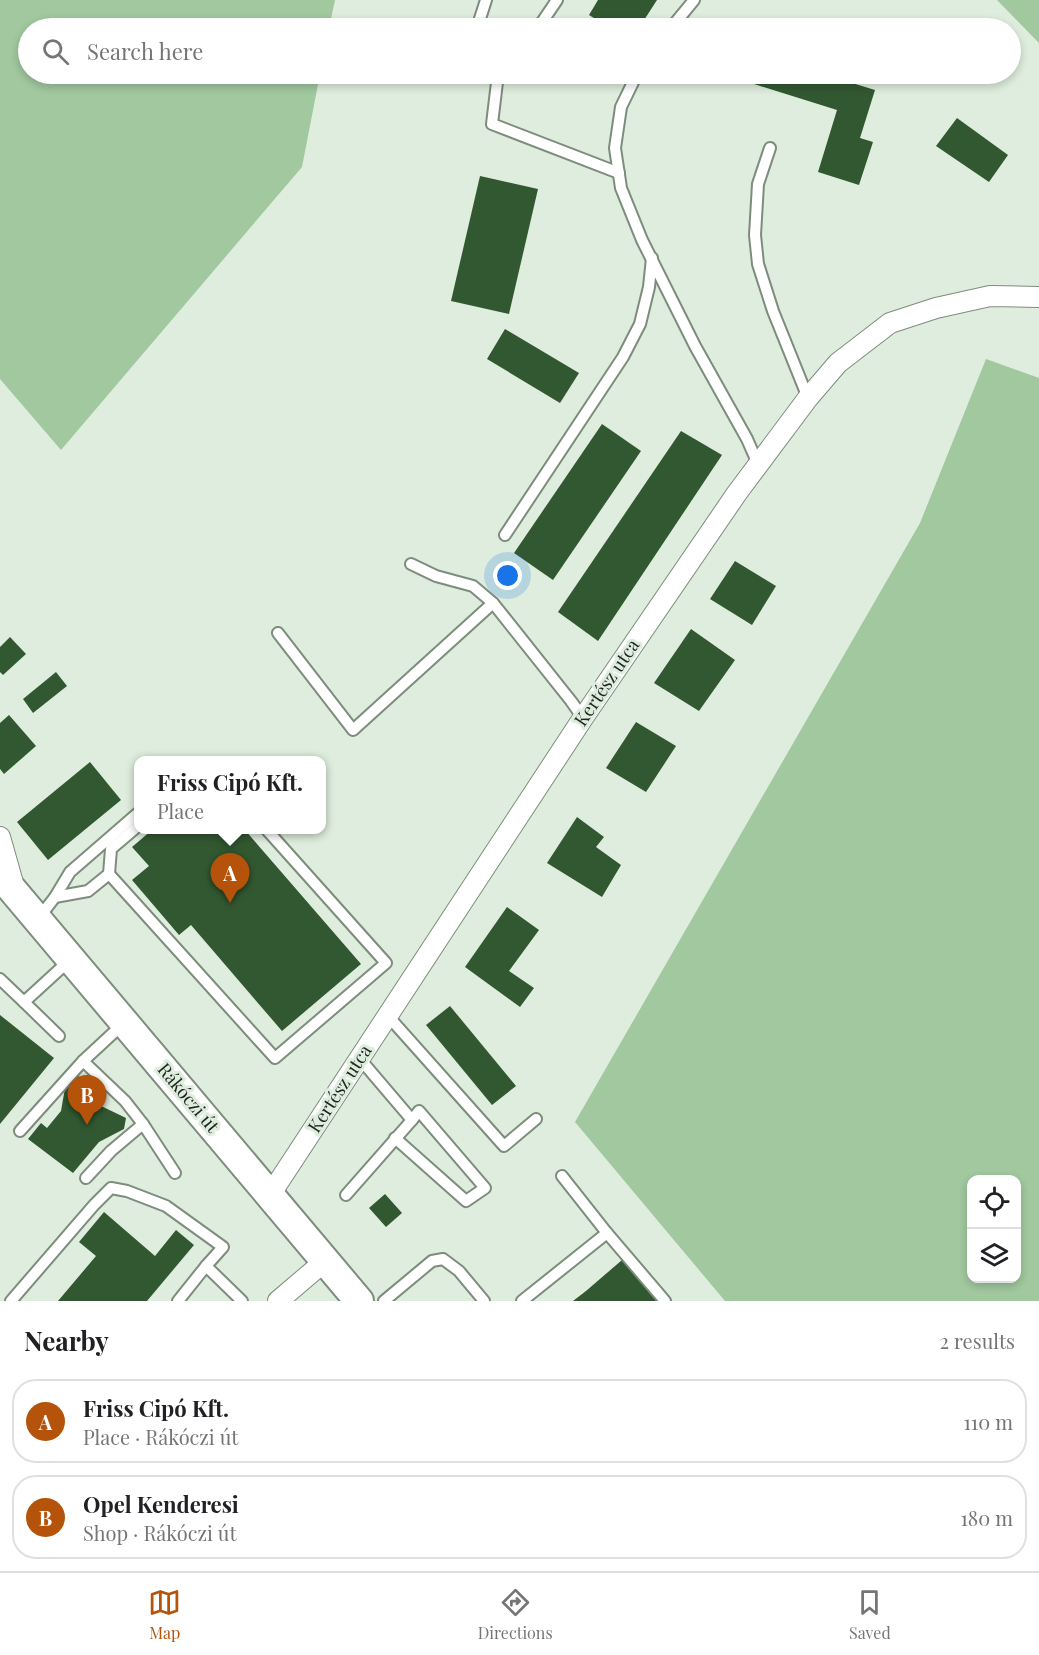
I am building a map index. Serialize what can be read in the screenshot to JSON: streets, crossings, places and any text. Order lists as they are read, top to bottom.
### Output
{
  "streets": {
    "main road": ["Rákóczi út"],
    "street": ["Kertész utca"]
  },
  "crossings": [
    ["Kertész utca", "Rákóczi út"]
  ],
  "page": {
    "search": "Search here",
    "popup": ["Friss Cipó Kft.", "Place"],
    "pins": ["A", "B"],
    "heading": ["Nearby", "2 results"],
    "list": [
      {
        "mark": "A",
        "name": "Friss Cipó Kft.",
        "note": "Place · Rákóczi út",
        "value": "110 m"
      },
      {
        "mark": "B",
        "name": "Opel Kenderesi",
        "note": "Shop · Rákóczi út",
        "value": "180 m"
      }
    ],
    "nav": ["Map", "Directions", "Saved"]
  }
}
